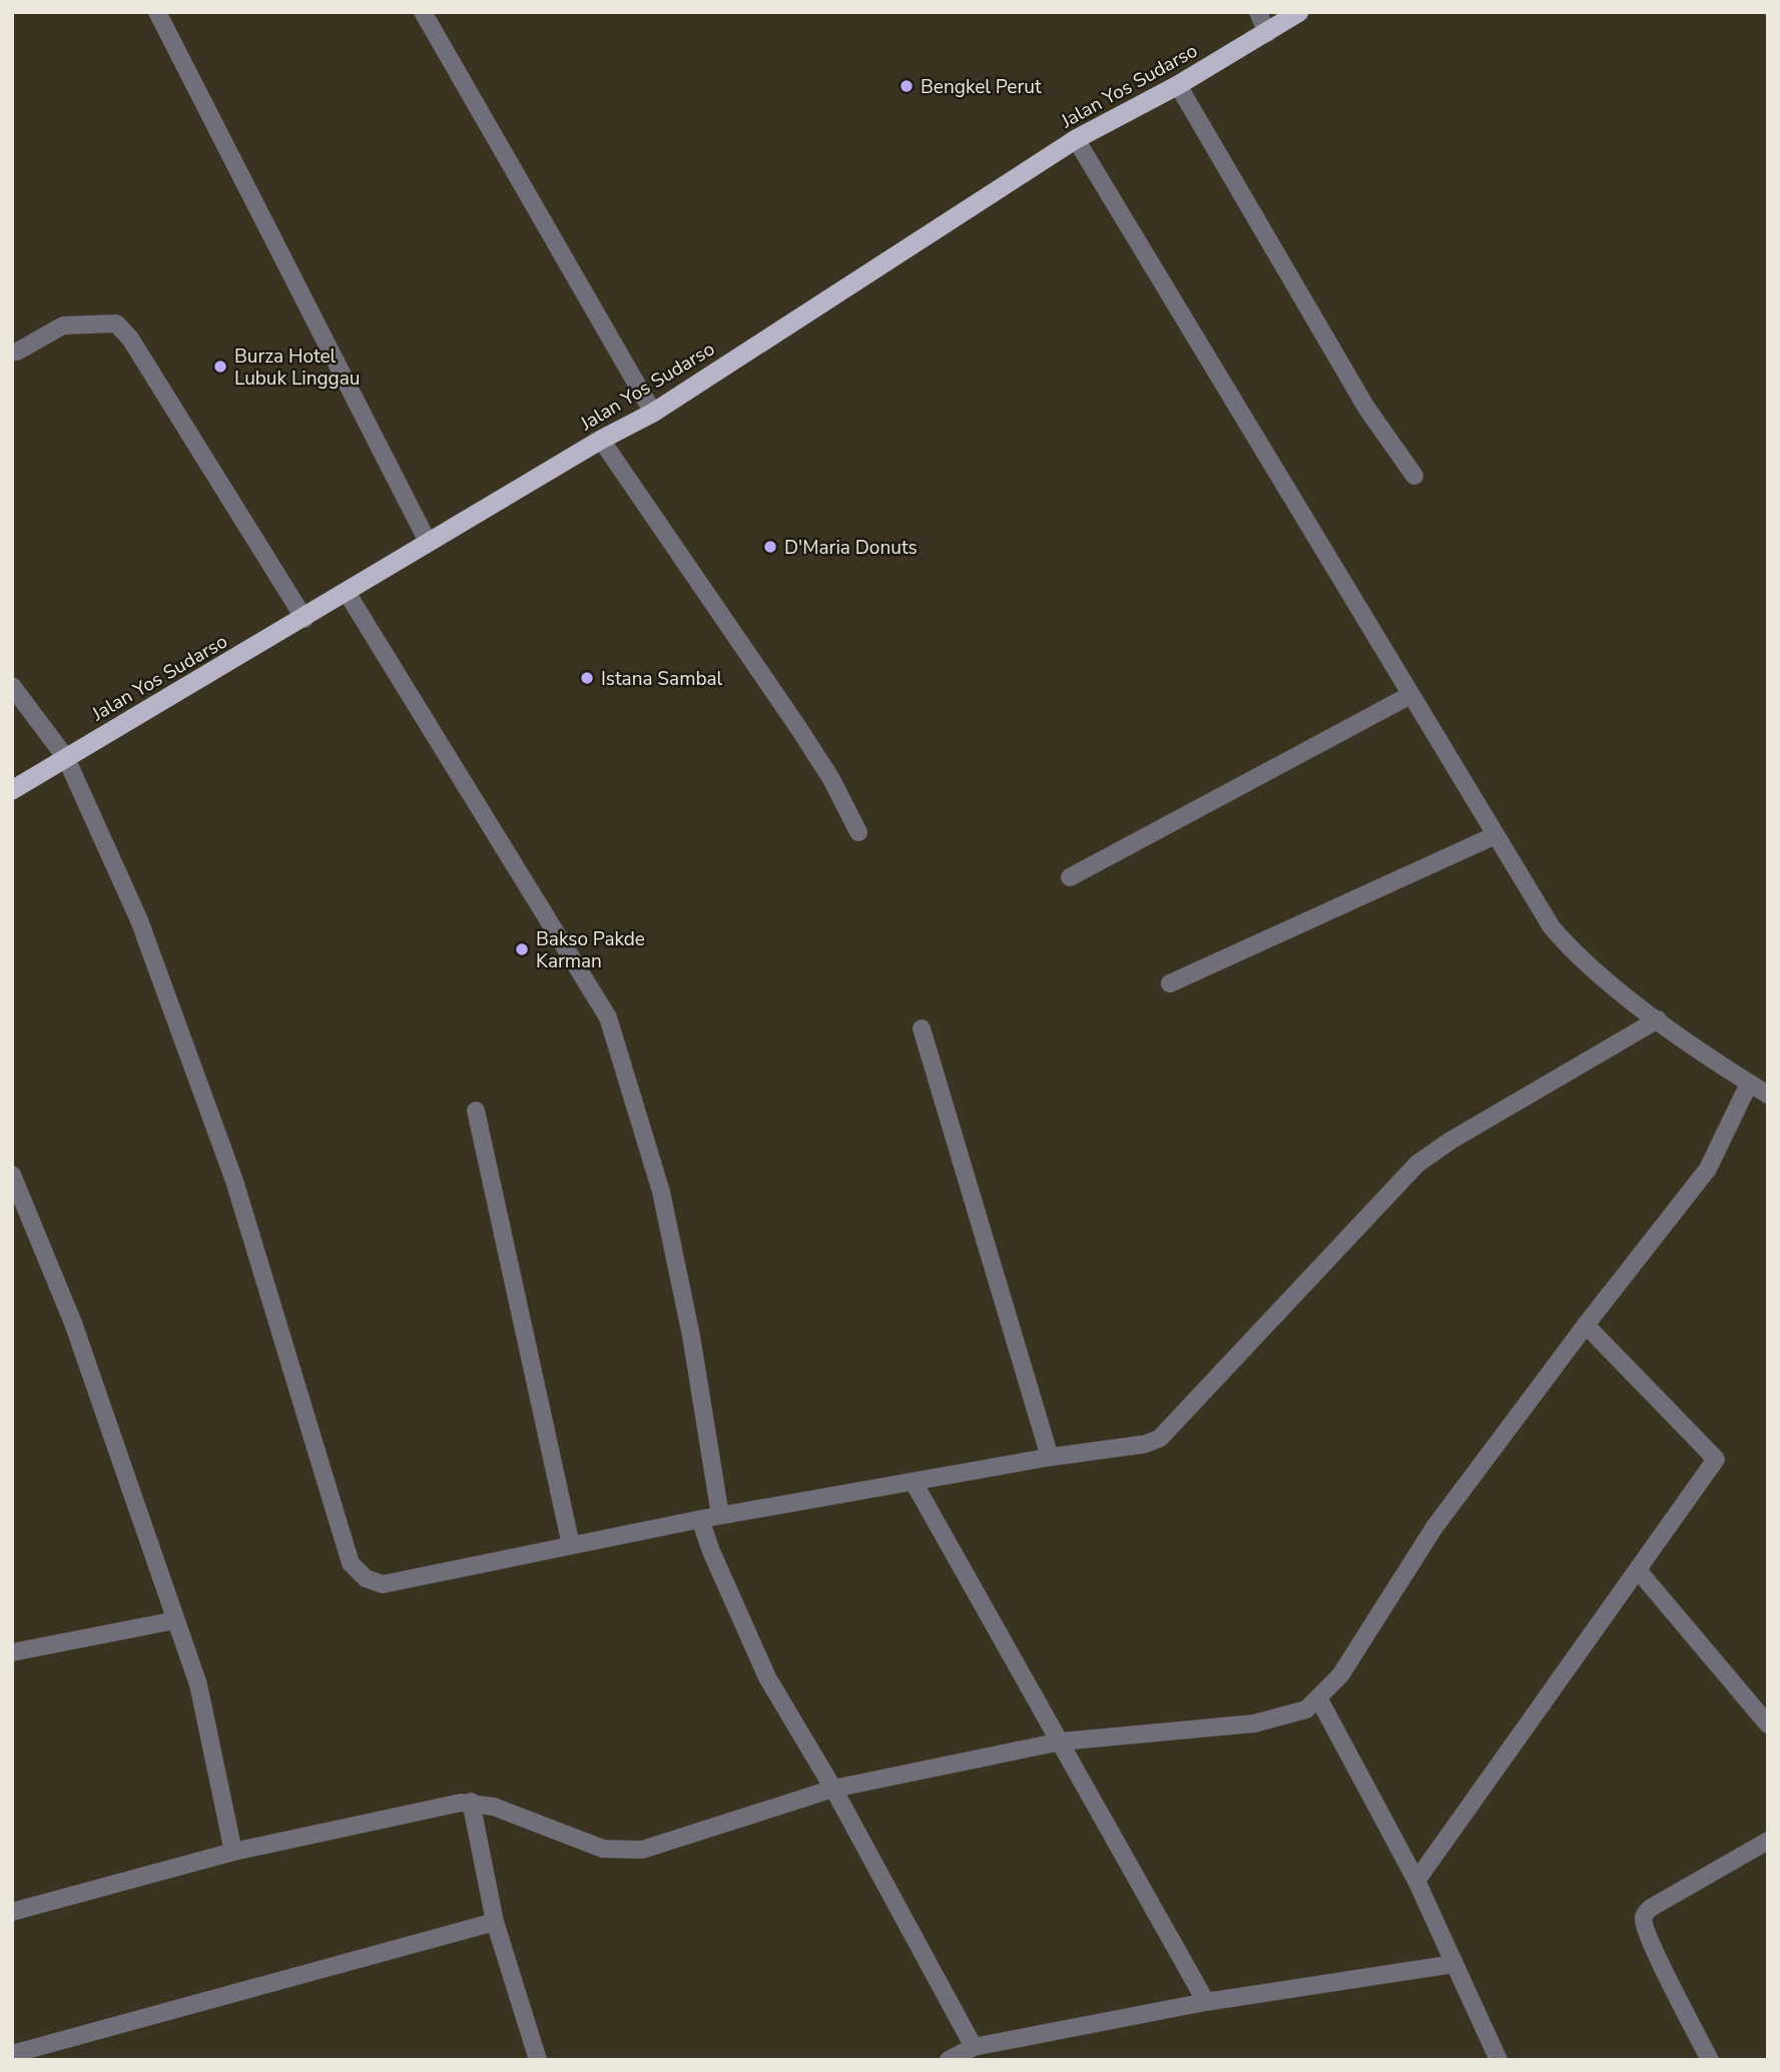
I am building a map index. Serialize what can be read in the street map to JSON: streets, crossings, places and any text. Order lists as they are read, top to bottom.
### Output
{
  "streets": {
    "highway": ["Jalan Yos Sudarso"]
  },
  "places": [
    "Bengkel Perut",
    "Burza Hotel Lubuk Linggau",
    "D'Maria Donuts",
    "Istana Sambal",
    "Bakso Pakde Karman"
  ]
}
